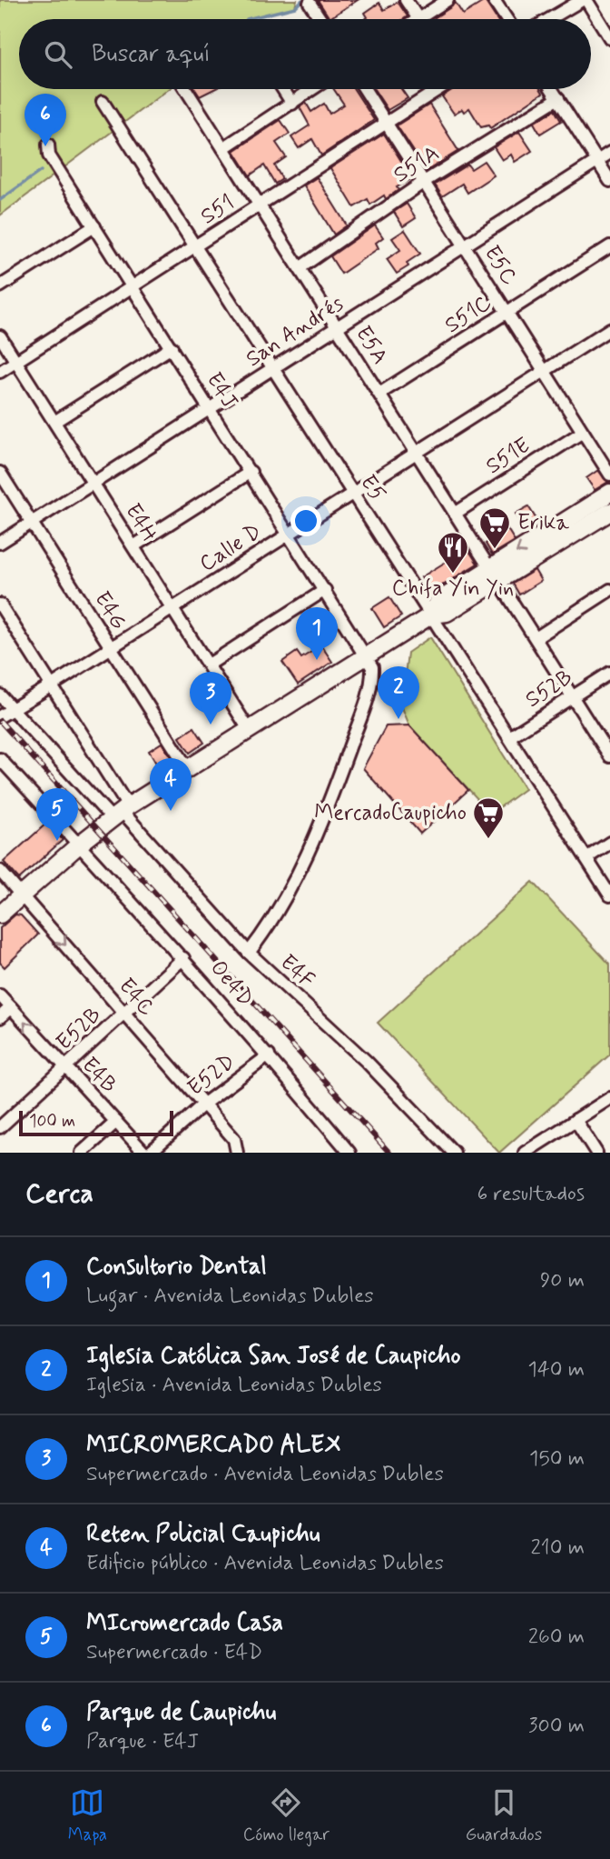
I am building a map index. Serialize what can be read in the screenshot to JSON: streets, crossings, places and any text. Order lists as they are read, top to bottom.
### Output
{
  "streets": {
    "street": [
      "S51A",
      "S51",
      "E5C",
      "S51C",
      "San Andrés",
      "E5A",
      "E4J",
      "S51E",
      "E5",
      "E4H",
      "Calle D",
      "E4G",
      "S52B",
      "E4F",
      "Oe4D",
      "E4C",
      "E52B",
      "E4B",
      "E52D"
    ]
  },
  "crossings": [
    ["S51A", "E5C"],
    ["S51A", "E5A"],
    ["S51", "E5C"],
    ["S51", "E5A"],
    ["S51", "E4J"],
    ["S51", "E5"],
    ["S51", "E4H"],
    ["E5C", "S51C"],
    ["E5C", "San Andrés"],
    ["E5C", "S51E"],
    ["E5C", "Calle D"],
    ["S51C", "E5A"],
    ["San Andrés", "E5A"],
    ["San Andrés", "E4J"],
    ["San Andrés", "E5"],
    ["San Andrés", "E4H"],
    ["San Andrés", "E4G"],
    ["E5A", "S51E"],
    ["E5A", "Calle D"],
    ["E5A", "S52B"],
    ["E4J", "Calle D"],
    ["E5", "Calle D"],
    ["E5", "S52B"],
    ["E4H", "Calle D"],
    ["Calle D", "E4G"],
    ["Calle D", "E4F"],
    ["Oe4D", "E52B"],
    ["Oe4D", "E52D"],
    ["E4C", "E52B"],
    ["E4C", "E52D"],
    ["E52B", "E4B"]
  ],
  "one_way": ["E4C", "E4B"],
  "places": {
    "supermarket": ["Erika", "MercadoCaupicho"],
    "restaurant": ["Chifa Yin Yin"]
  },
  "scale_bar": "100 m",
  "page": {
    "search": "Buscar aquí",
    "pins": [
      "6",
      "1",
      "2",
      "3",
      "4",
      "5"
    ],
    "scale": "100 m",
    "heading": ["Cerca", "6 resultados"],
    "list": [
      {
        "mark": "1",
        "name": "Consultorio Dental",
        "note": "Lugar · Avenida Leonidas Dubles",
        "value": "90 m"
      },
      {
        "mark": "2",
        "name": "Iglesia Católica San José de Caupicho",
        "note": "Iglesia · Avenida Leonidas Dubles",
        "value": "140 m"
      },
      {
        "mark": "3",
        "name": "MICROMERCADO ALEX",
        "note": "Supermercado · Avenida Leonidas Dubles",
        "value": "150 m"
      },
      {
        "mark": "4",
        "name": "Reten Policial Caupichu",
        "note": "Edificio público · Avenida Leonidas Dubles",
        "value": "210 m"
      },
      {
        "mark": "5",
        "name": "MIcromercado Casa",
        "note": "Supermercado · E4D",
        "value": "260 m"
      },
      {
        "mark": "6",
        "name": "Parque de Caupichu",
        "note": "Parque · E4J",
        "value": "300 m"
      }
    ],
    "nav": ["Mapa", "Cómo llegar", "Guardados"]
  }
}
